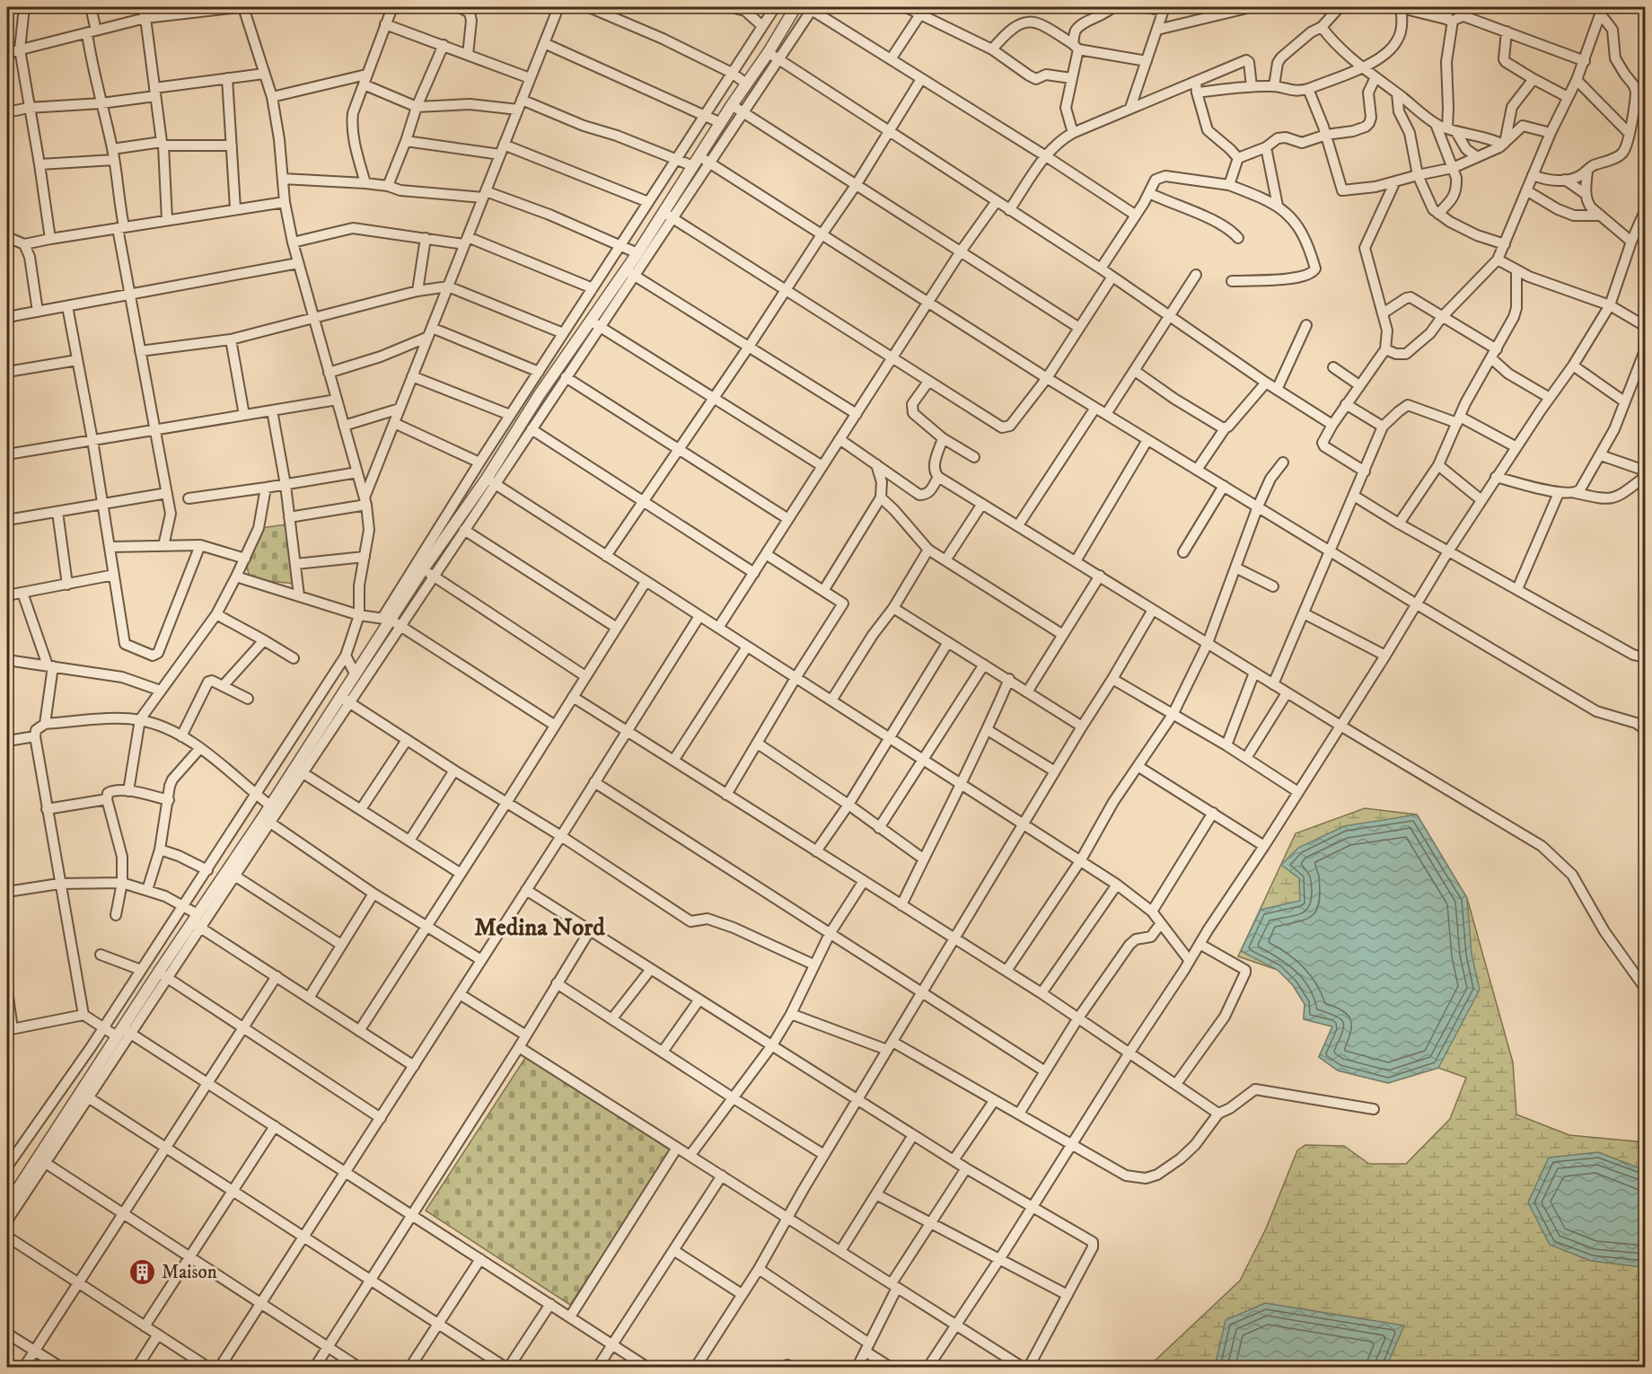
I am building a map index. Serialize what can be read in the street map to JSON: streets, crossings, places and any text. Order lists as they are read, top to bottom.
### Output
{
  "districts": ["Medina Nord"],
  "places": {
    "building": ["Maison"]
  }
}
